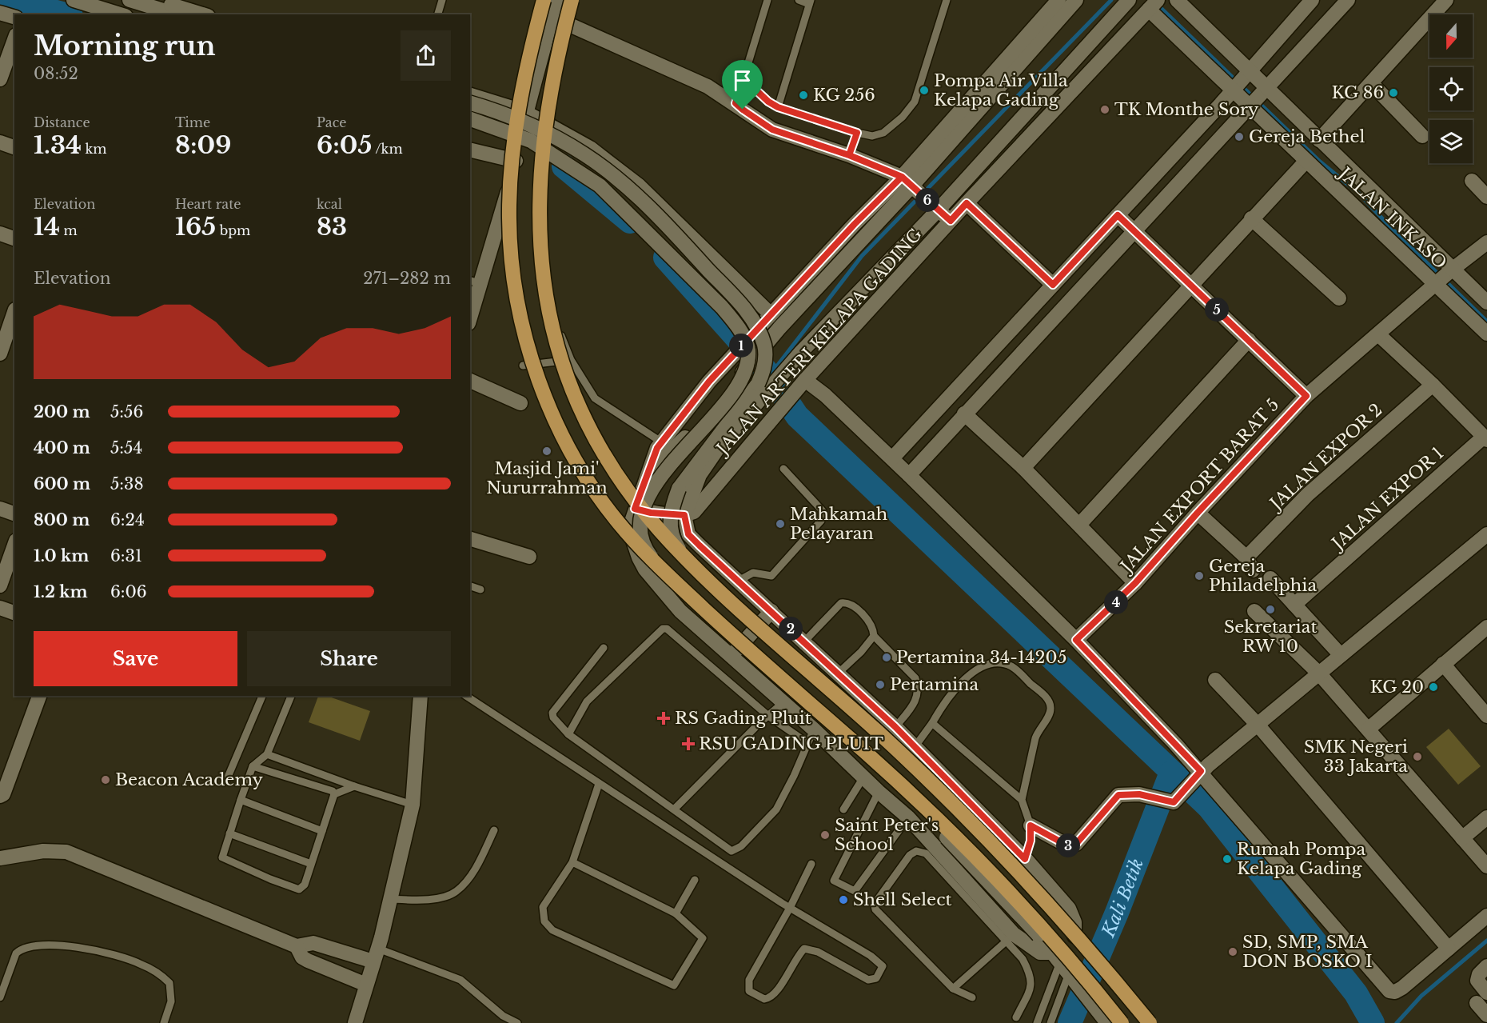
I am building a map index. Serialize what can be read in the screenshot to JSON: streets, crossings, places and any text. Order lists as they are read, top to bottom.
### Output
{
  "streets": {
    "street": [
      "JALAN INKASO",
      "JALAN ARTERI KELAPA GADING",
      "JALAN EXPOR 2",
      "JALAN EXPORT BARAT 5",
      "JALAN EXPOR 1"
    ]
  },
  "crossings": [
    ["JALAN INKASO", "JALAN ARTERI KELAPA GADING"],
    ["JALAN INKASO", "JALAN EXPORT BARAT 5"],
    ["JALAN EXPOR 2", "JALAN EXPORT BARAT 5"]
  ],
  "water": ["Kali Betik"],
  "places": {
    "other": [
      "Pompa Air Villa Kelapa Gading",
      "KG 86",
      "KG 256",
      "TK Monthe Sory",
      "Gereja Bethel",
      "Masjid Jami' Nururrahman",
      "Mahkamah Pelayaran",
      "Gereja Philadelphia",
      "Sekretariat RW 10",
      "Pertamina 34-14205",
      "Pertamina",
      "KG 20",
      "SMK Negeri 33 Jakarta",
      "Beacon Academy",
      "Saint Peter's School",
      "Rumah Pompa Kelapa Gading",
      "Shell Select",
      "SD, SMP, SMA DON BOSKO I"
    ],
    "health": ["RS Gading Pluit", "RSU GADING PLUIT"]
  },
  "north": "bottom",
  "page": {
    "heading": ["Morning run", "08:52"],
    "stats": [
      ["Distance", "1.34 km"],
      ["Time", "8:09"],
      ["Pace", "6:05 /km"],
      ["Elevation", "14 m"],
      ["Heart rate", "165 bpm"],
      ["kcal", "83"]
    ],
    "pins": [
      "6",
      "5",
      "1",
      "4",
      "2",
      "3"
    ],
    "chart": ["Elevation", "271–282 m"],
    "list": [
      {
        "name": "200 m",
        "note": "5:56"
      },
      {
        "name": "400 m",
        "note": "5:54"
      },
      {
        "name": "600 m",
        "note": "5:38"
      },
      {
        "name": "800 m",
        "note": "6:24"
      },
      {
        "name": "1.0 km",
        "note": "6:31"
      },
      {
        "name": "1.2 km",
        "note": "6:06"
      }
    ],
    "buttons": ["Save", "Share"]
  }
}
